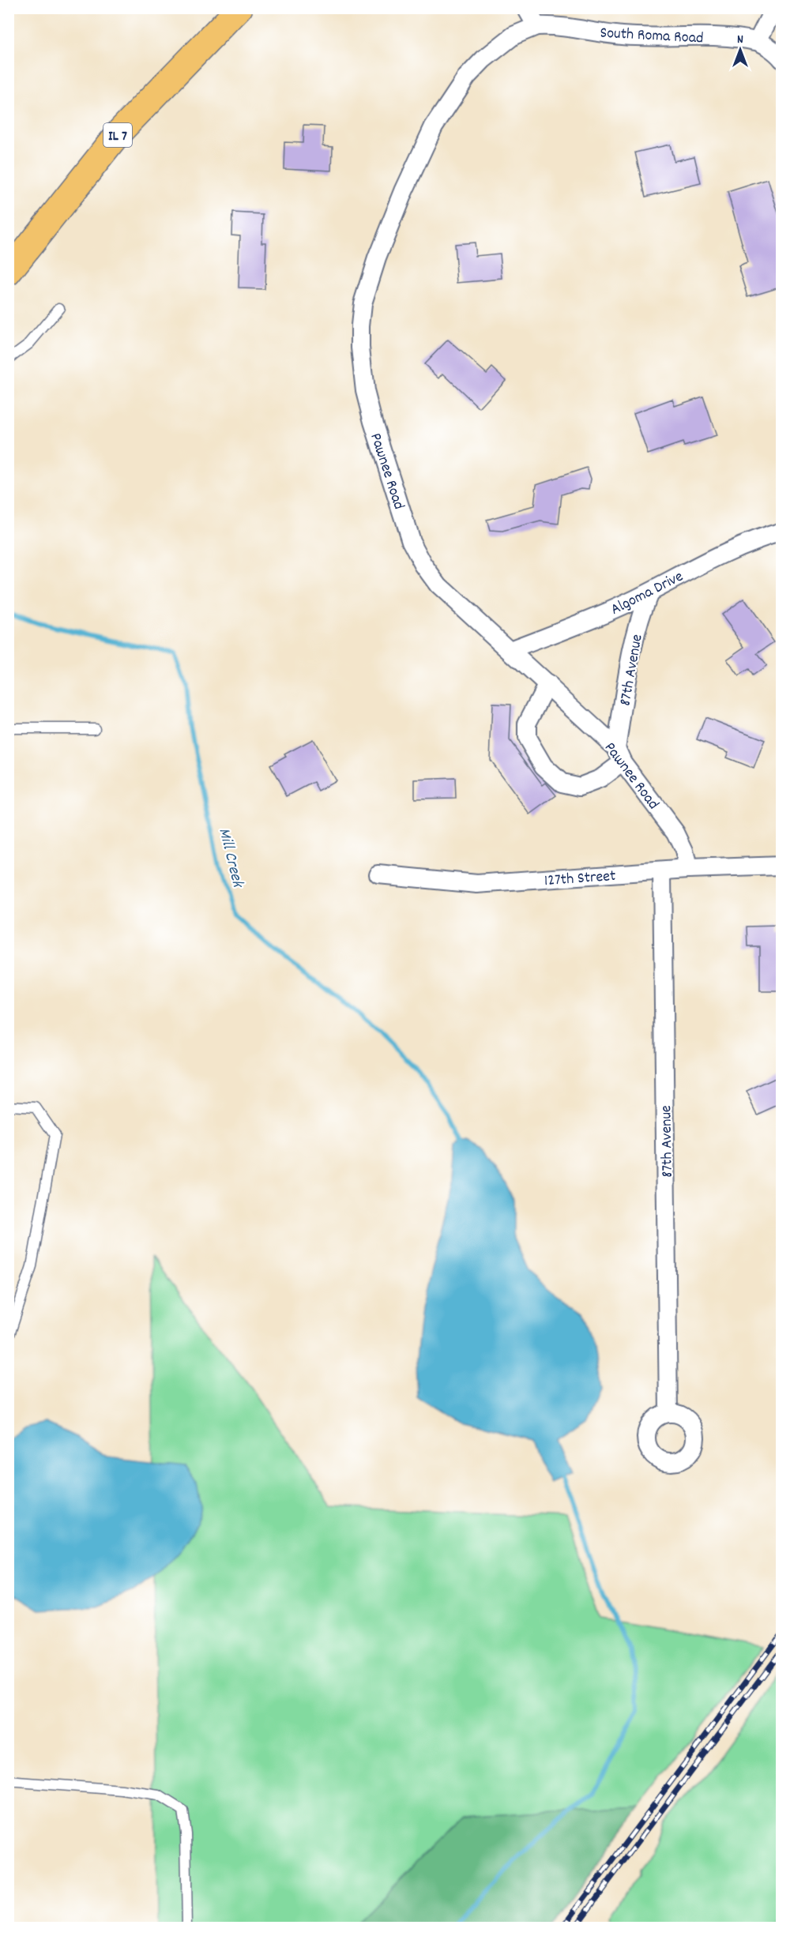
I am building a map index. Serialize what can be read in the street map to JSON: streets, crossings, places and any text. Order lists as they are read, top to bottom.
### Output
{
  "streets": {
    "main road": ["IL 7"],
    "street": [
      "South Roma Road",
      "Pawnee Road",
      "Algoma Drive",
      "87th Avenue",
      "127th Street"
    ]
  },
  "crossings": [
    ["South Roma Road", "Pawnee Road"],
    ["Pawnee Road", "Algoma Drive"],
    ["Pawnee Road", "87th Avenue"],
    ["Pawnee Road", "127th Street"],
    ["Algoma Drive", "87th Avenue"],
    ["87th Avenue", "127th Street"]
  ],
  "water": ["Mill Creek"],
  "north": "top"
}
